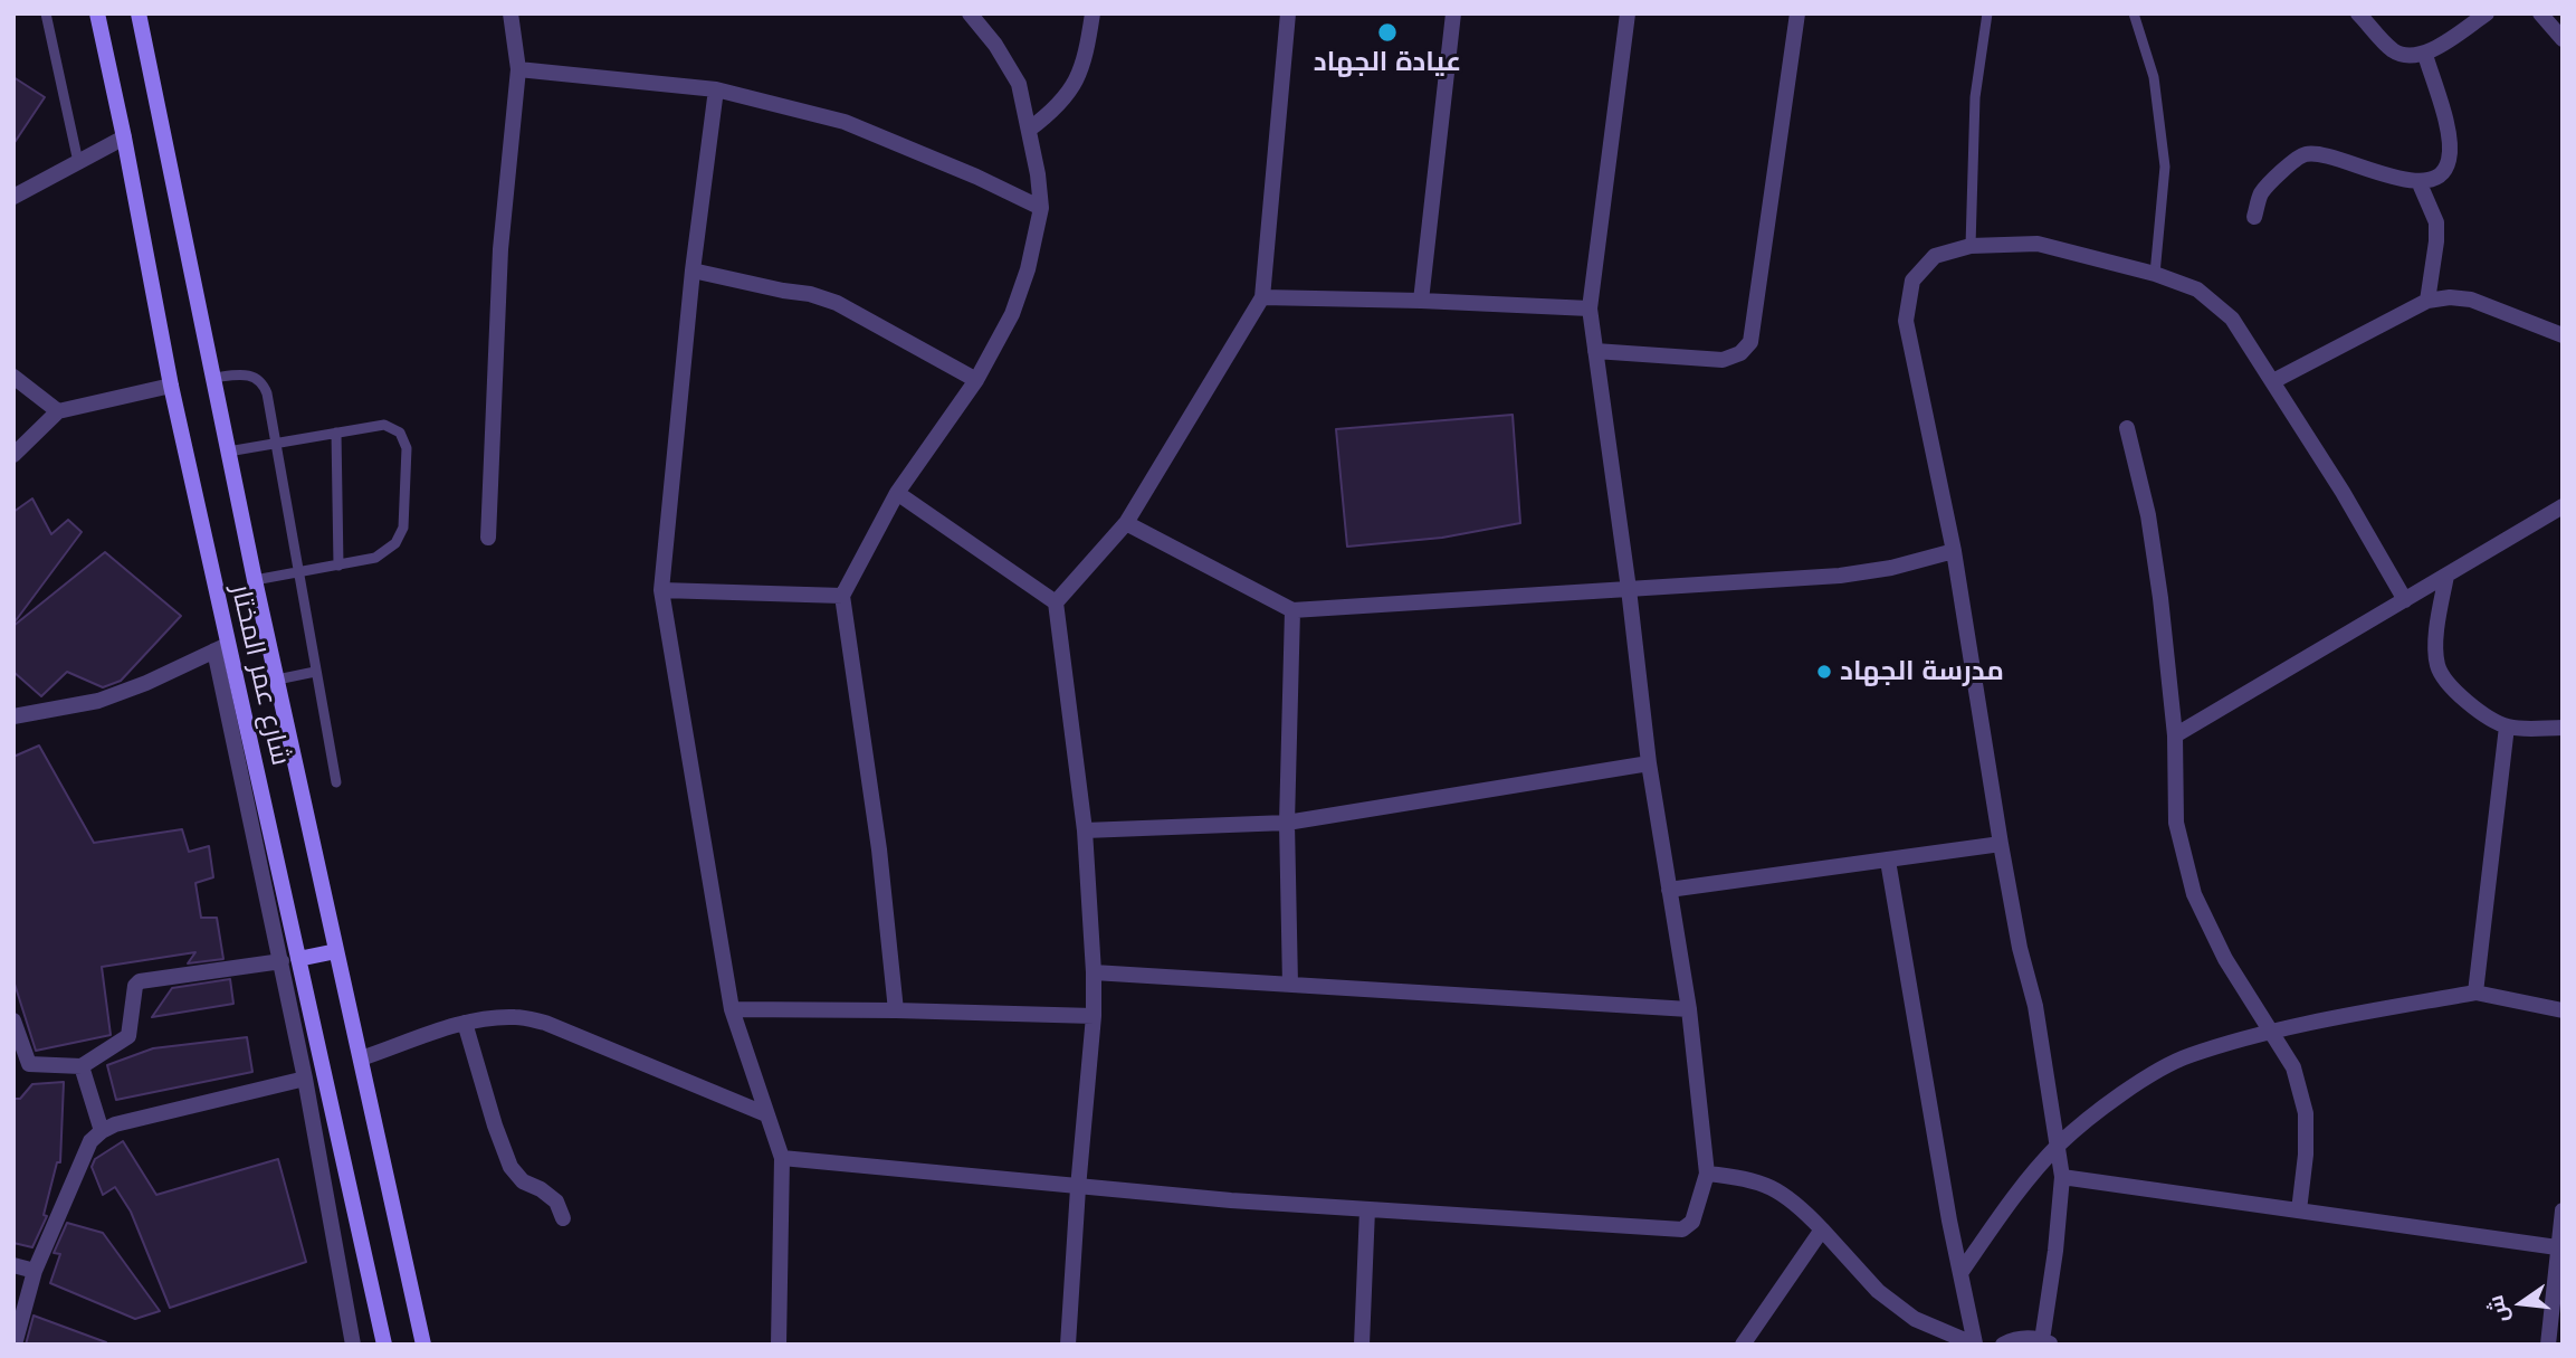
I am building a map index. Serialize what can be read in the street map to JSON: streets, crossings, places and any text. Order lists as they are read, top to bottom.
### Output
{
  "streets": {
    "street": ["شارع عمر المختار"]
  },
  "places": ["عيادة الجهاد", "مدرسة الجهاد"],
  "north": "left"
}
